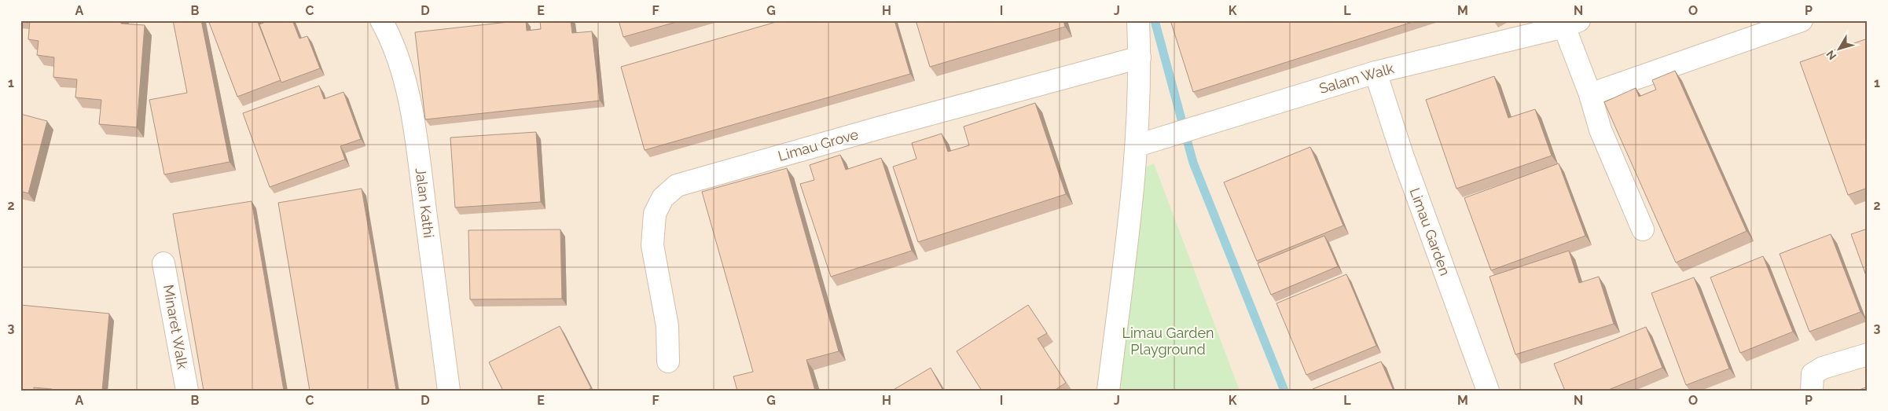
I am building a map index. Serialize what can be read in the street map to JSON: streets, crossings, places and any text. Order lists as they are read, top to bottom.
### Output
{
  "streets": {
    "street": [
      "Salam Walk",
      "Limau Grove",
      "Jalan Kathi",
      "Limau Garden",
      "Minaret Walk"
    ]
  },
  "crossings": [
    ["Salam Walk", "Limau Garden"]
  ],
  "parks": ["Limau Garden Playground"],
  "north": "bottom left",
  "grid": {
    "columns": [
      "A",
      "B",
      "C",
      "D",
      "E",
      "F",
      "G",
      "H",
      "I",
      "J",
      "K",
      "L",
      "M",
      "N",
      "O",
      "P"
    ],
    "rows": ["1", "2", "3"]
  }
}
